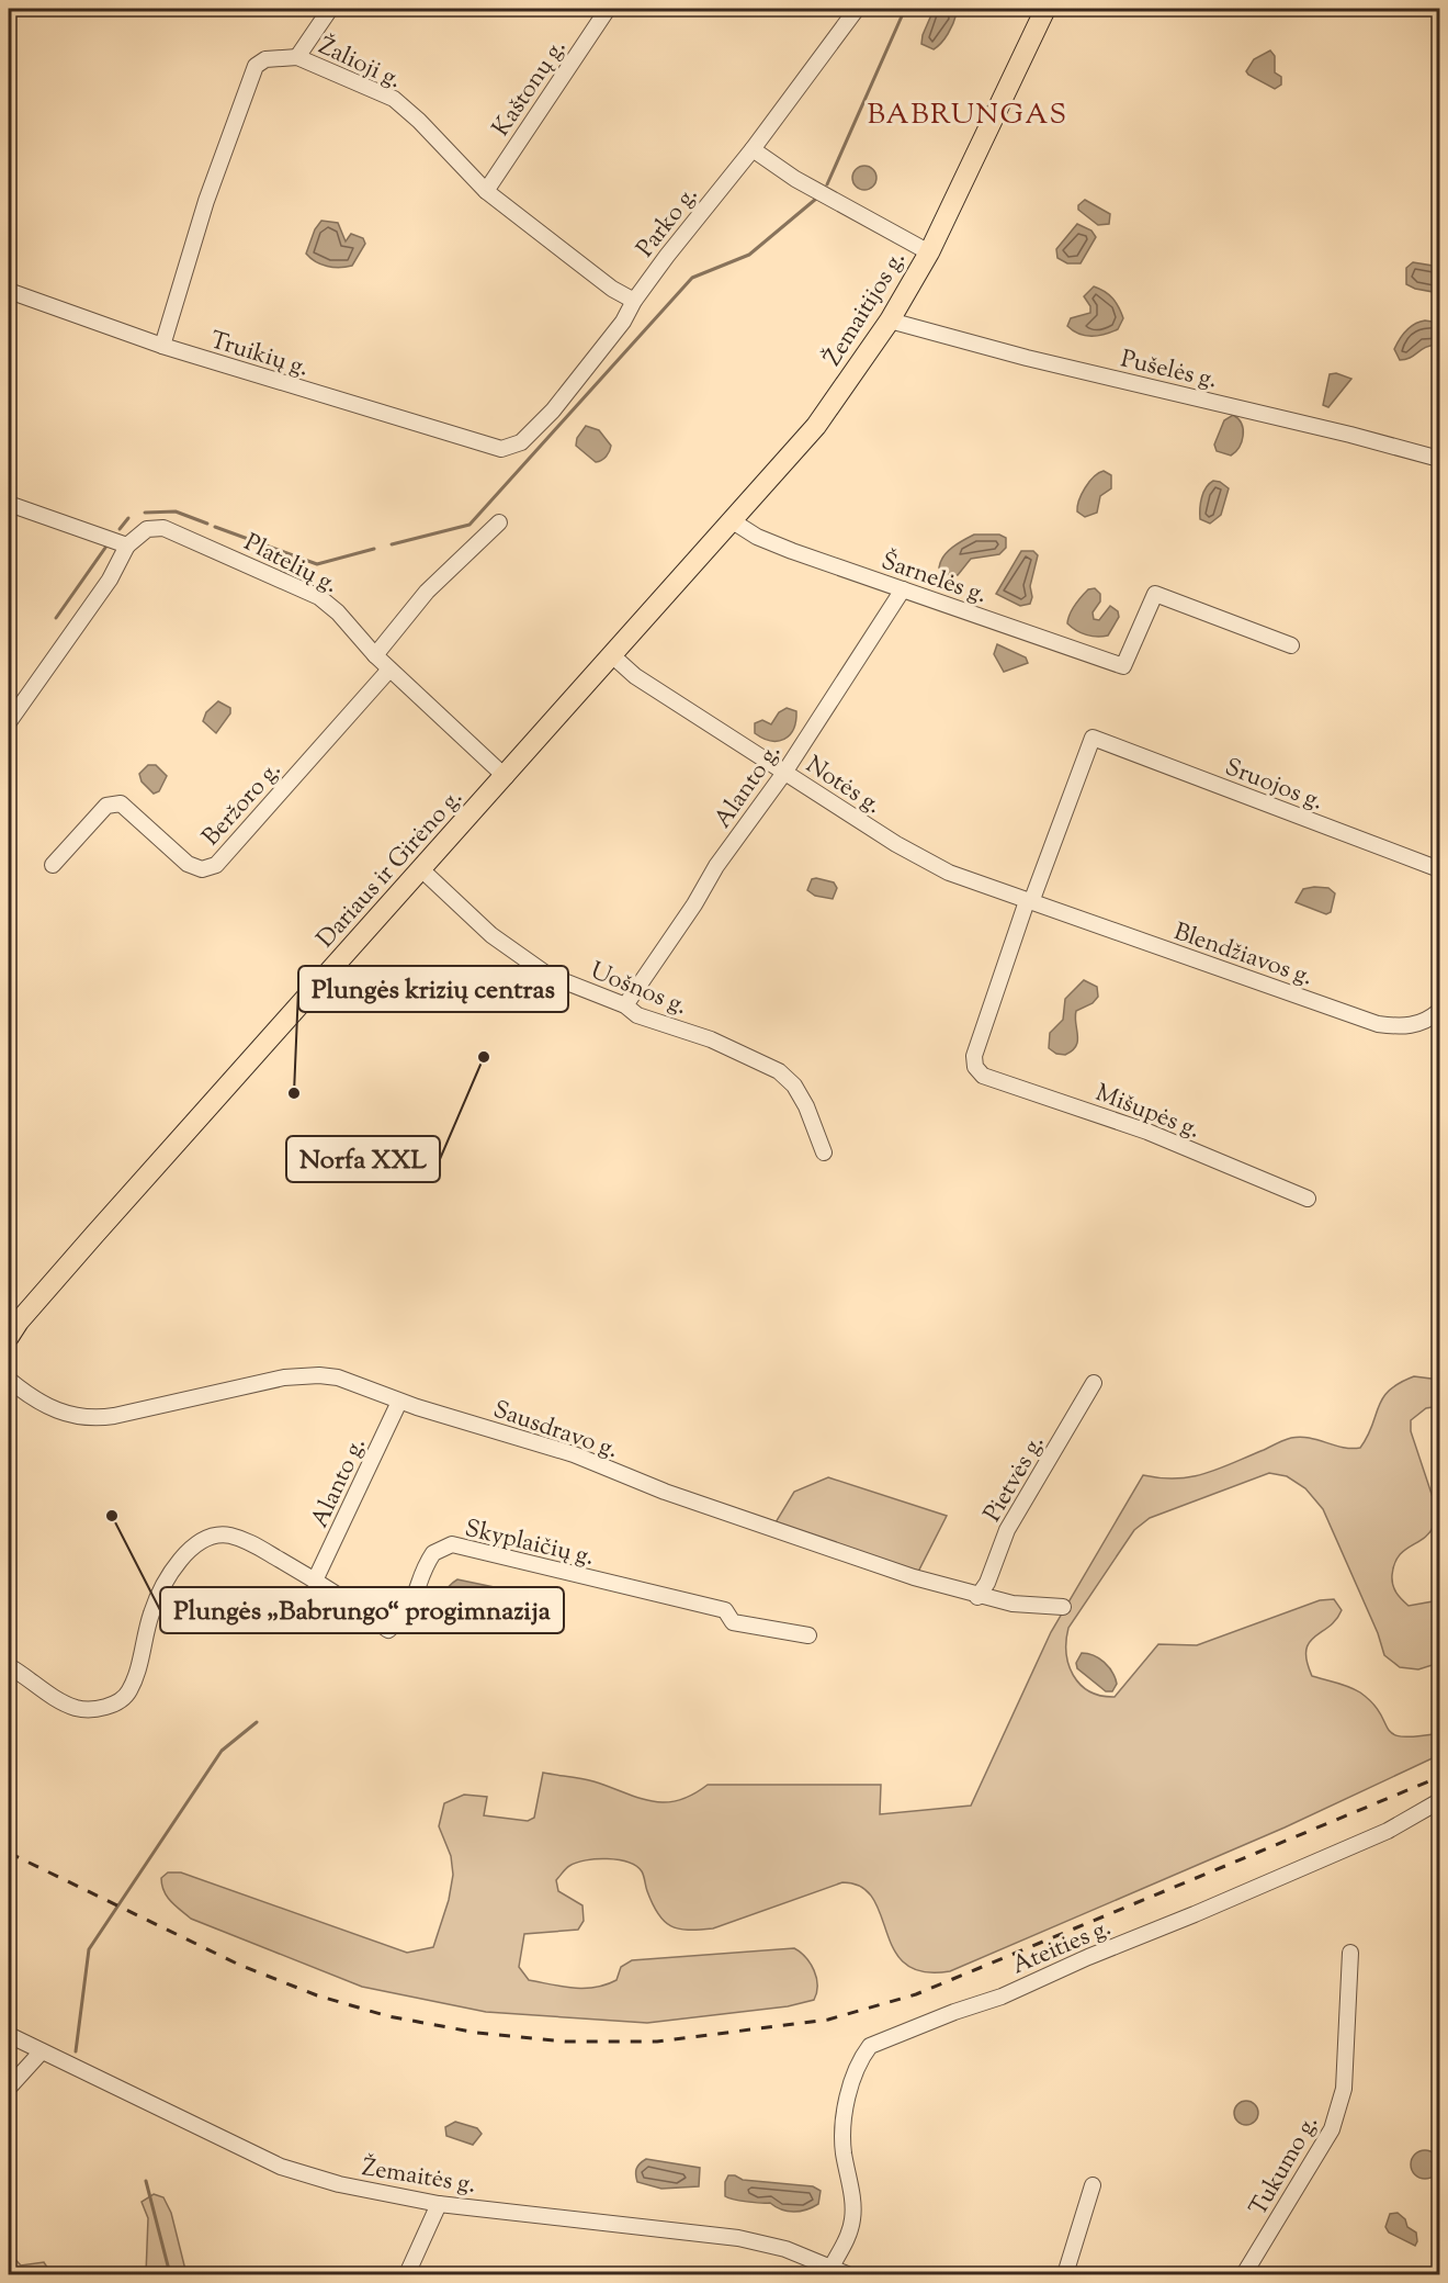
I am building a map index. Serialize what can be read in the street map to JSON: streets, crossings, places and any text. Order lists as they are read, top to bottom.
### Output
{
  "streets": {
    "main road": ["Žemaitijos g.", "Dariaus ir Girėno g."],
    "street": [
      "Žalioji g.",
      "Kaštonų g.",
      "Parko g.",
      "Truikių g.",
      "Pušelės g.",
      "Platelių g.",
      "Šarnelės g.",
      "Sruojos g.",
      "Notės g.",
      "Alanto g.",
      "Beržoro g.",
      "Blendžiavos g.",
      "Uošnos g.",
      "Mišupės g.",
      "Sausdravo g.",
      "Pietvės g.",
      "Skyplaičių g.",
      "Ateities g.",
      "Tukumo g.",
      "Žemaitės g."
    ]
  },
  "crossings": [
    ["Žalioji g.", "Kaštonų g."],
    ["Žalioji g.", "Parko g."],
    ["Žalioji g.", "Truikių g."],
    ["Parko g.", "Truikių g."],
    ["Žemaitijos g.", "Pušelės g."],
    ["Žemaitijos g.", "Šarnelės g."],
    ["Žemaitijos g.", "Dariaus ir Girėno g."],
    ["Platelių g.", "Beržoro g."],
    ["Platelių g.", "Dariaus ir Girėno g."],
    ["Šarnelės g.", "Alanto g."],
    ["Sruojos g.", "Notės g."],
    ["Sruojos g.", "Blendžiavos g."],
    ["Sruojos g.", "Mišupės g."],
    ["Notės g.", "Alanto g."],
    ["Notės g.", "Dariaus ir Girėno g."],
    ["Notės g.", "Blendžiavos g."],
    ["Notės g.", "Mišupės g."],
    ["Alanto g.", "Uošnos g."],
    ["Alanto g.", "Sausdravo g."],
    ["Alanto g.", "Skyplaičių g."],
    ["Dariaus ir Girėno g.", "Uošnos g."],
    ["Blendžiavos g.", "Mišupės g."],
    ["Sausdravo g.", "Pietvės g."],
    ["Ateities g.", "Žemaitės g."]
  ],
  "districts": ["BABRUNGAS"],
  "places": ["Norfa XXL", "Plungės krizių centras", "Plungės „Babrungo“ progimnazija"]
}
